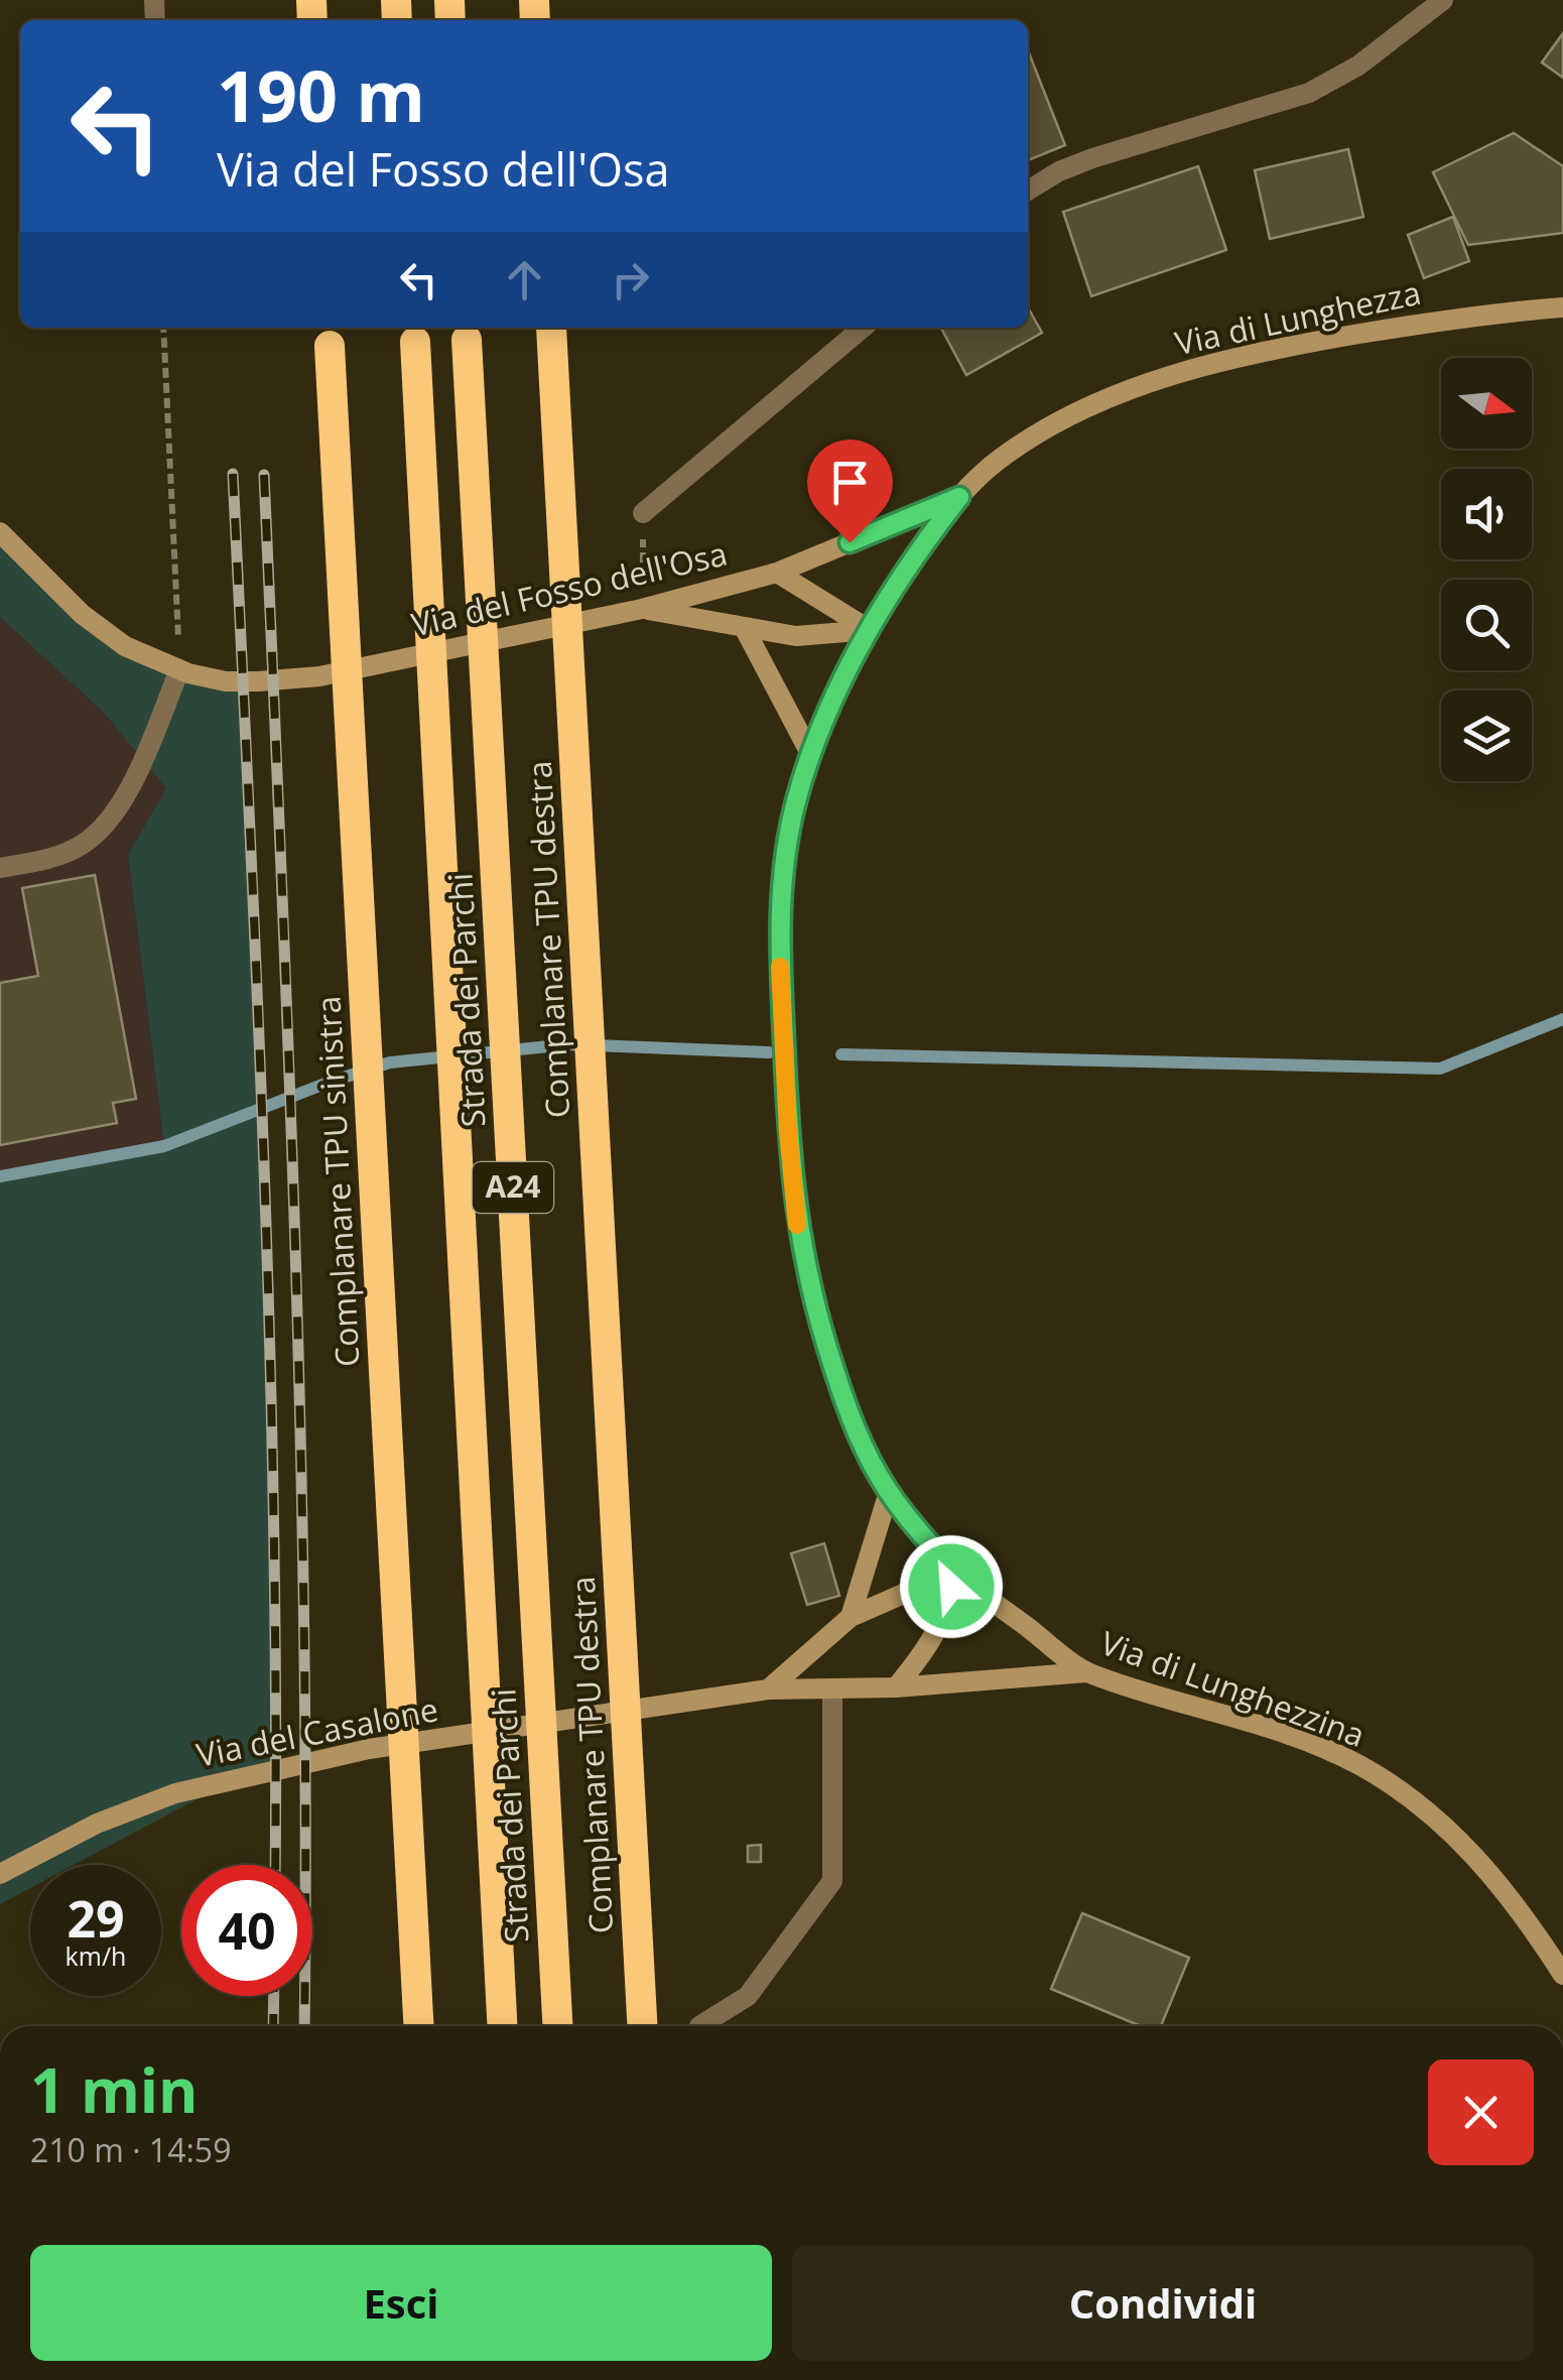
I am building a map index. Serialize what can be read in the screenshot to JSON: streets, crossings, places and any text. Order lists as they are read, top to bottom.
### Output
{
  "streets": {
    "highway": [
      "Complanare TPU destra",
      "Strada dei Parchi",
      "Complanare TPU sinistra",
      "A24"
    ],
    "street": [
      "Via di Lunghezza",
      "Via del Fosso dell'Osa",
      "Via di Lunghezzina",
      "Via del Casalone"
    ]
  },
  "crossings": [
    ["Via di Lunghezza", "Via del Fosso dell'Osa"],
    ["Via di Lunghezza", "Via di Lunghezzina"],
    ["Via del Fosso dell'Osa", "Via di Lunghezzina"],
    ["Via di Lunghezzina", "Via del Casalone"]
  ],
  "north": "right",
  "page": {
    "turn": ["190 m", "Via del Fosso dell'Osa"],
    "speed": "29 km/h",
    "limit": "40",
    "heading": ["1 min", "210 m · 14:59"],
    "buttons": ["Esci", "Condividi"]
  }
}
